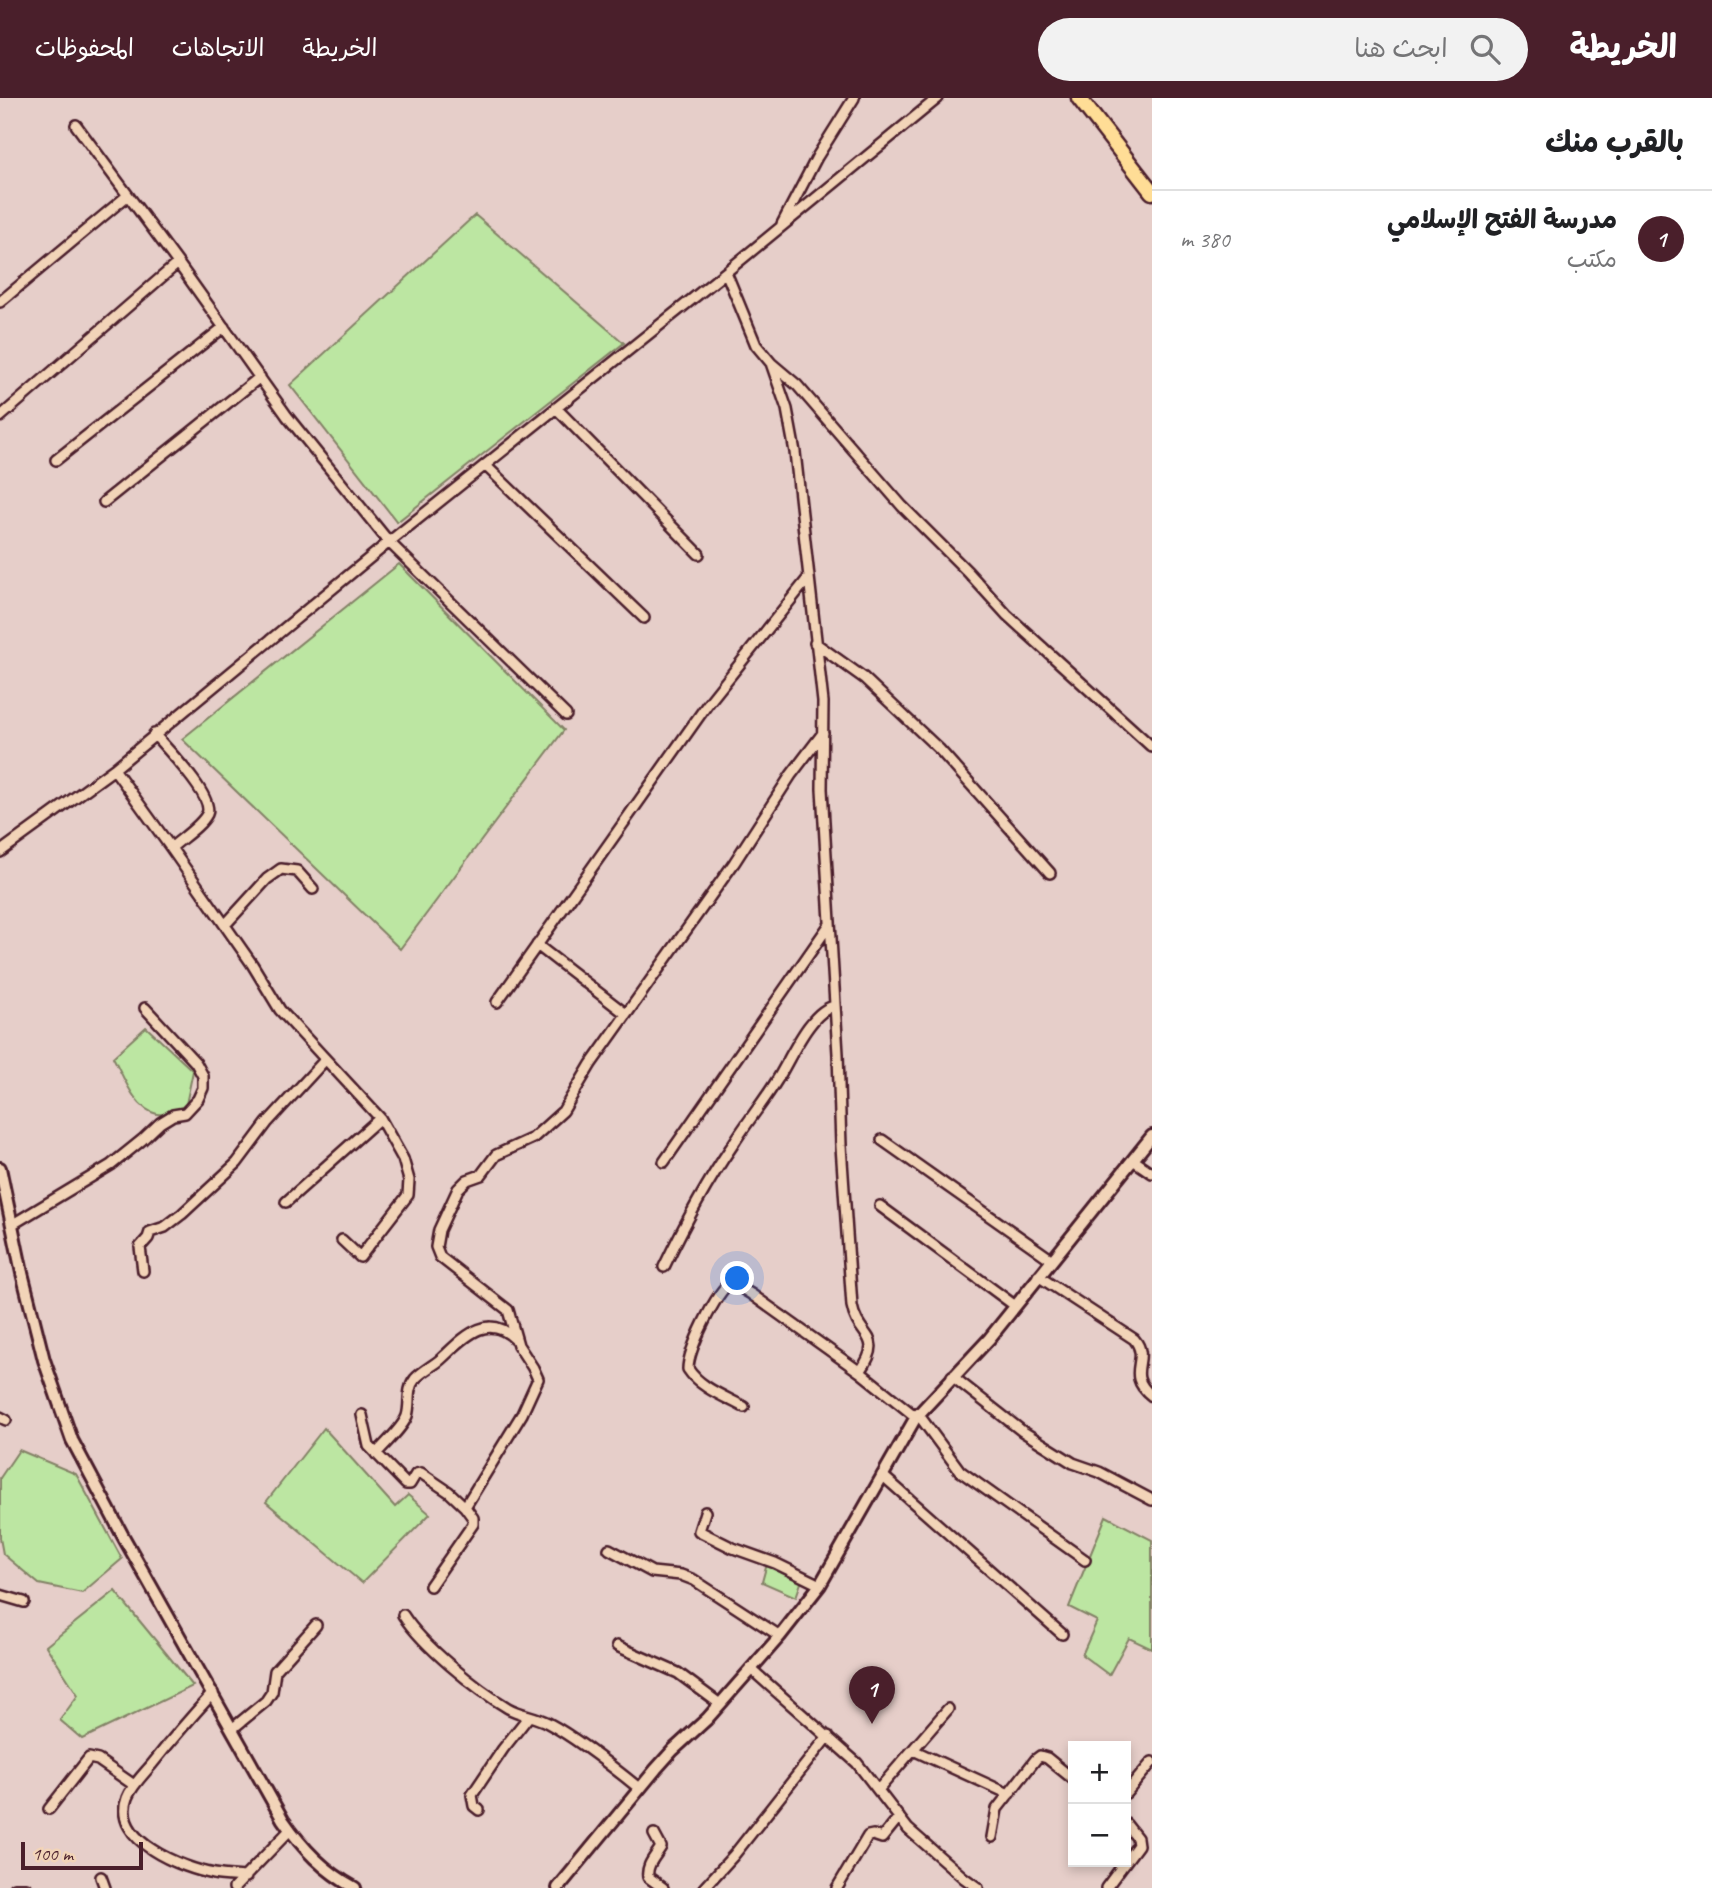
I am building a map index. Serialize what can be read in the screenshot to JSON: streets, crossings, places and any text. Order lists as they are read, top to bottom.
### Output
{
  "scale_bar": "100 m",
  "page": {
    "header": "الخريطة",
    "search": "ابحث هنا",
    "nav": ["الخريطة", "الاتجاهات", "المحفوظات"],
    "heading": "بالقرب منك",
    "list": [
      {
        "mark": "1",
        "name": "مدرسة الفتح الإسلامي",
        "note": "مكتب",
        "value": "380 m"
      }
    ],
    "pins": "1",
    "map_buttons": ["+", "−"],
    "scale": "100 m"
  }
}
